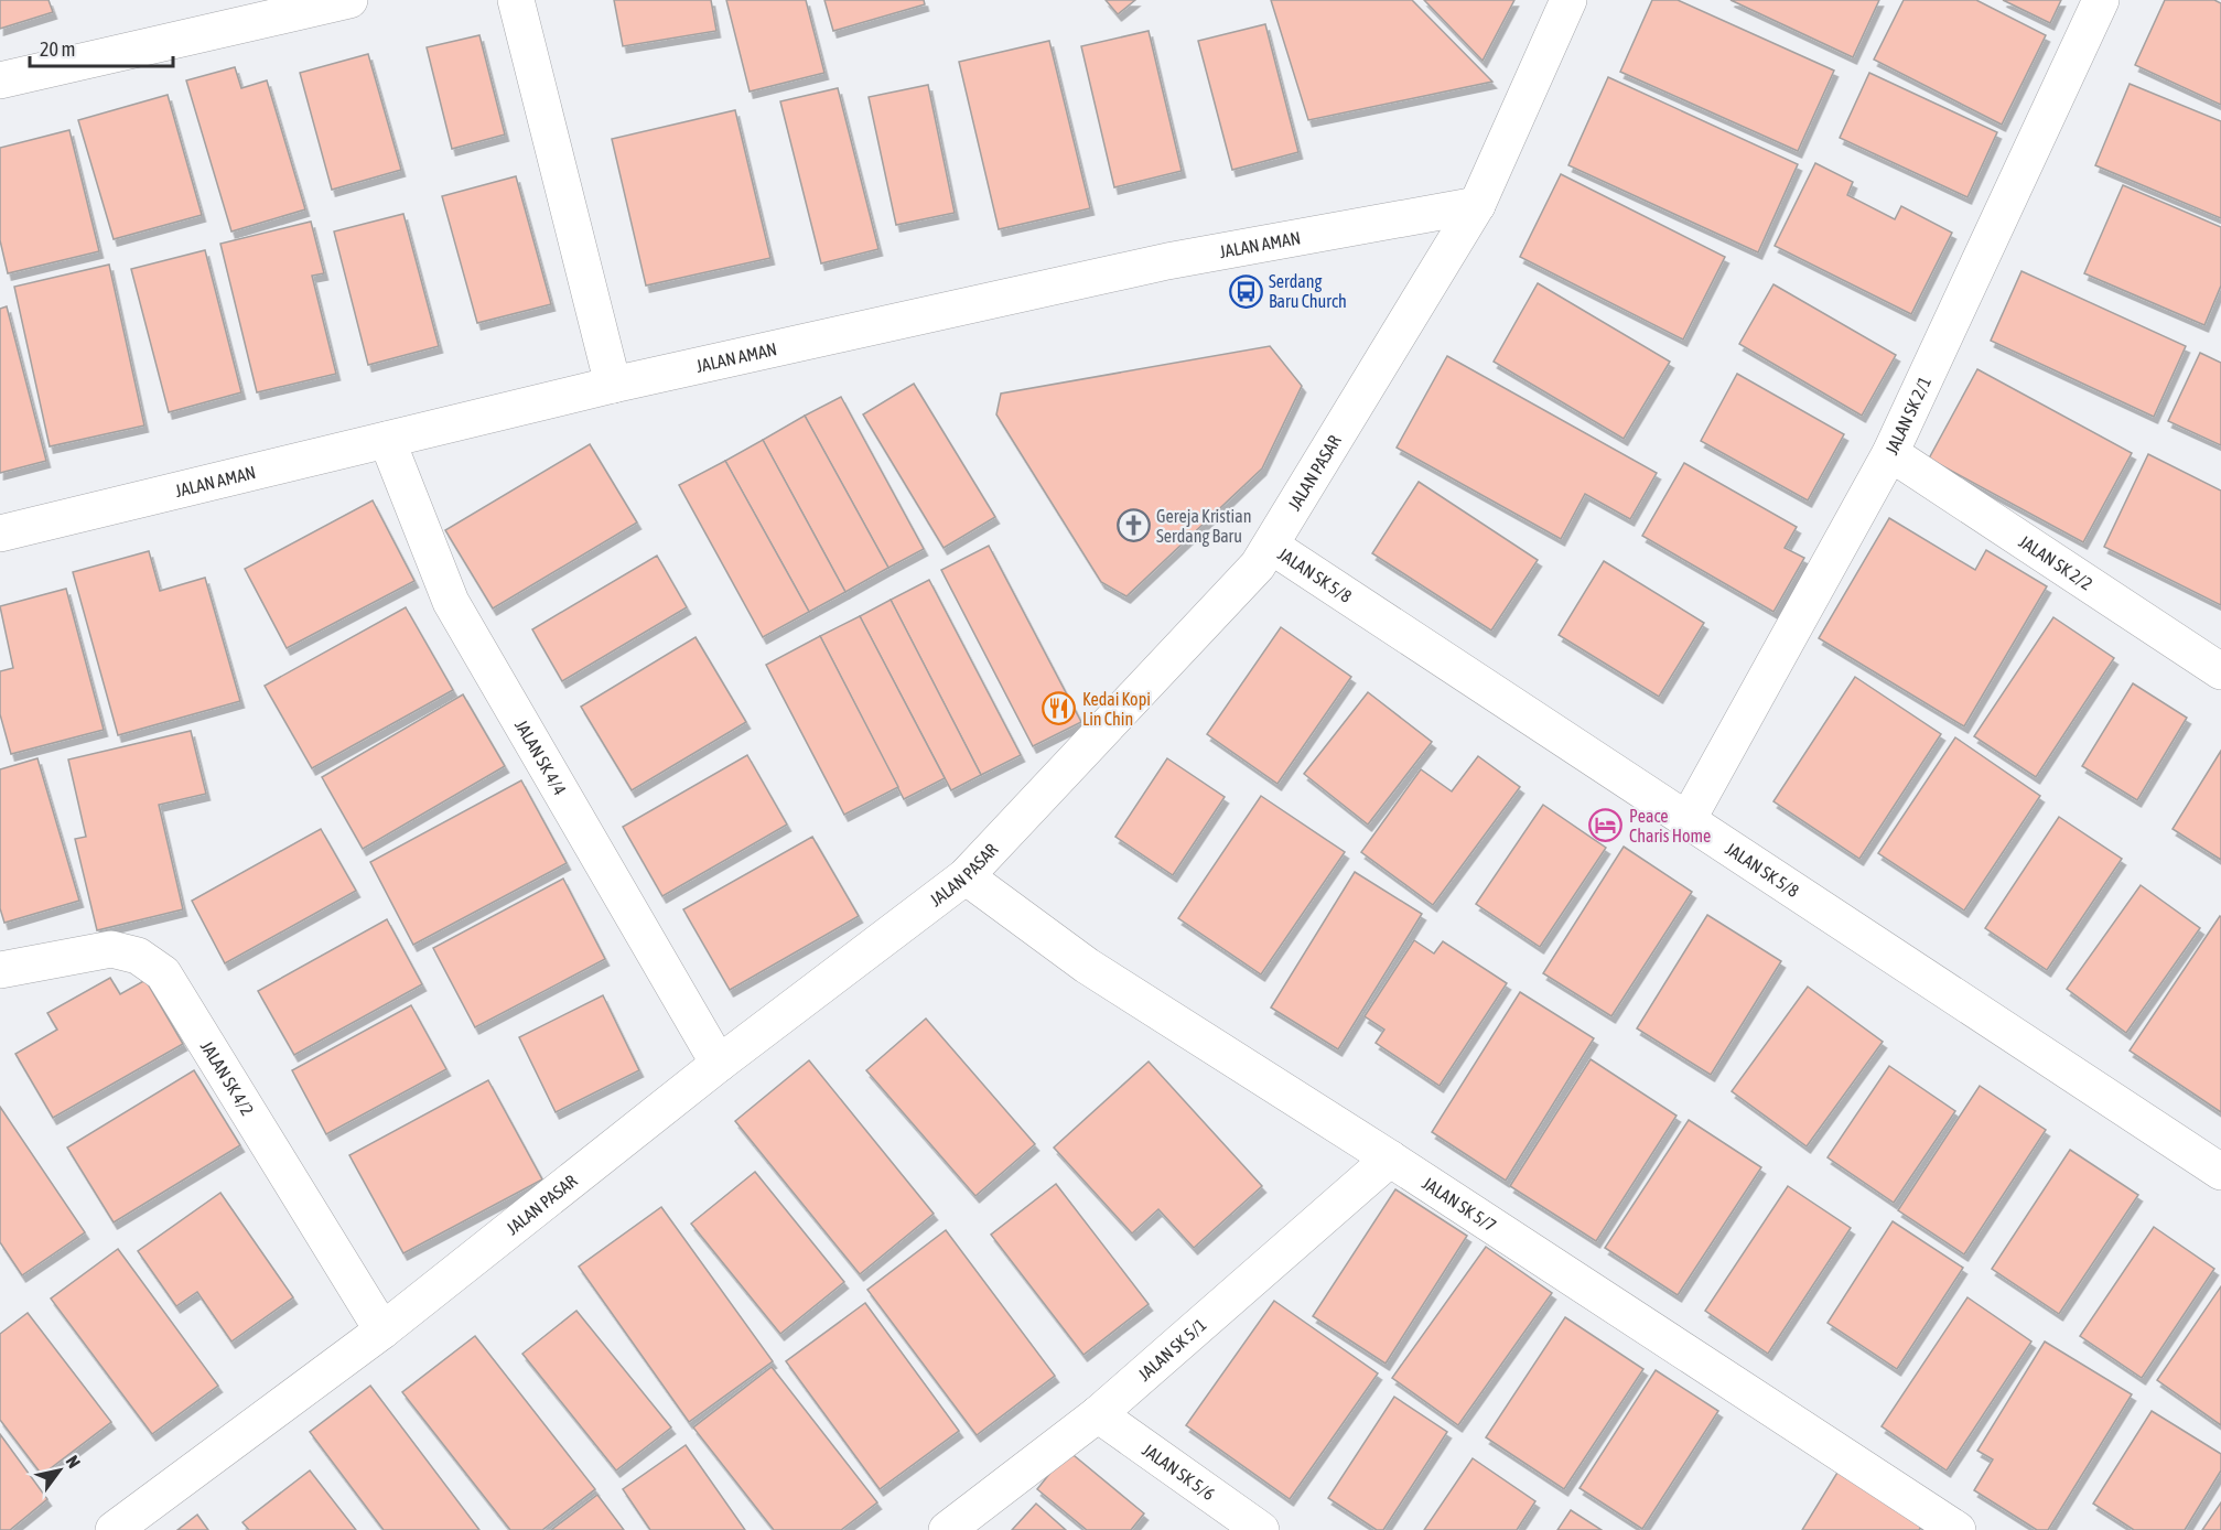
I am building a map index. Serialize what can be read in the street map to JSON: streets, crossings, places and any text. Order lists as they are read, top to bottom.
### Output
{
  "streets": {
    "street": [
      "JALAN AMAN",
      "JALAN SK 2/1",
      "JALAN PASAR",
      "JALAN SK 2/2",
      "JALAN SK 5/8",
      "JALAN SK 4/4",
      "JALAN SK 4/2",
      "JALAN SK 5/7",
      "JALAN SK 5/1",
      "JALAN SK 5/6"
    ]
  },
  "crossings": [
    ["JALAN AMAN", "JALAN PASAR"],
    ["JALAN AMAN", "JALAN SK 4/4"],
    ["JALAN SK 2/1", "JALAN SK 2/2"],
    ["JALAN SK 2/1", "JALAN SK 5/8"],
    ["JALAN PASAR", "JALAN SK 5/8"],
    ["JALAN PASAR", "JALAN SK 4/4"],
    ["JALAN PASAR", "JALAN SK 4/2"],
    ["JALAN PASAR", "JALAN SK 5/7"],
    ["JALAN SK 5/7", "JALAN SK 5/1"],
    ["JALAN SK 5/1", "JALAN SK 5/6"]
  ],
  "places": {
    "bus stop": ["Serdang Baru Church"],
    "church": ["Gereja Kristian Serdang Baru"],
    "restaurant": ["Kedai Kopi Lin Chin"],
    "hotel": ["Peace Charis Home"]
  },
  "scale_bar": "20 m",
  "north": "top right"
}
